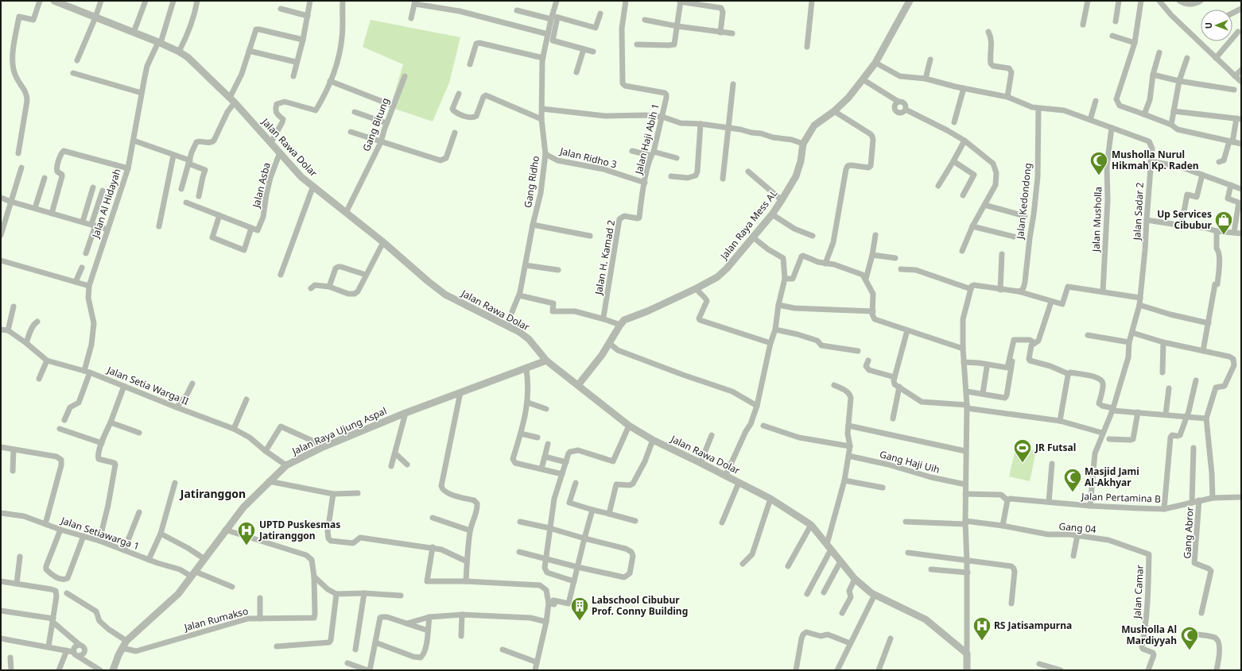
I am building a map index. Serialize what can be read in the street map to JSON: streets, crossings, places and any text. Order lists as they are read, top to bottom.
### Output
{
  "streets": {
    "street": [
      "Gang Bitung",
      "Jalan Haji Abih 1",
      "Jalan Rawa Dolar",
      "Jalan Ridho 3",
      "Gang Ridho",
      "Jalan Asba",
      "Jalan Kedondong",
      "Jalan Al Hidayah",
      "Jalan Sadar 2",
      "Jalan Musholla",
      "Jalan Raya Mess AL",
      "Jalan H. Kamad 2",
      "Jalan Setia Warga II",
      "Jalan Raya Ujung Aspal",
      "Gang Haji Uih",
      "Jalan Pertamina B",
      "Gang 04",
      "Gang Abror",
      "Jalan Setiawarga 1",
      "Jalan Camar",
      "Jalan Rumakso"
    ]
  },
  "crossings": [
    ["Gang Bitung", "Jalan Rawa Dolar"],
    ["Jalan Haji Abih 1", "Jalan Ridho 3"],
    ["Jalan Haji Abih 1", "Jalan H. Kamad 2"],
    ["Jalan Rawa Dolar", "Gang Ridho"],
    ["Jalan Rawa Dolar", "Jalan Asba"],
    ["Jalan Rawa Dolar", "Jalan Al Hidayah"],
    ["Jalan Rawa Dolar", "Jalan Raya Mess AL"],
    ["Jalan Rawa Dolar", "Jalan Raya Ujung Aspal"],
    ["Jalan Ridho 3", "Gang Ridho"],
    ["Jalan Ridho 3", "Jalan H. Kamad 2"],
    ["Jalan Kedondong", "Jalan Sadar 2"],
    ["Jalan Al Hidayah", "Jalan Setia Warga II"],
    ["Jalan Sadar 2", "Jalan Musholla"],
    ["Jalan Sadar 2", "Jalan Raya Mess AL"],
    ["Jalan Sadar 2", "Jalan Pertamina B"],
    ["Jalan Setia Warga II", "Jalan Raya Ujung Aspal"],
    ["Jalan Raya Ujung Aspal", "Jalan Setiawarga 1"],
    ["Jalan Raya Ujung Aspal", "Jalan Rumakso"],
    ["Jalan Pertamina B", "Gang Abror"],
    ["Gang 04", "Jalan Camar"]
  ],
  "districts": ["Jatiranggon"],
  "places": {
    "mosque": ["Musholla Nurul Hikmah Kp. Raden", "Masjid Jami Al-Akhyar", "Musholla Al Mardiyyah"],
    "shop": ["Up Services Cibubur"],
    "sports": ["JR Futsal"],
    "hospital": ["UPTD Puskesmas Jatiranggon", "RS Jatisampurna"],
    "building": ["Labschool Cibubur Prof. Conny Building"]
  },
  "north": "left"
}
